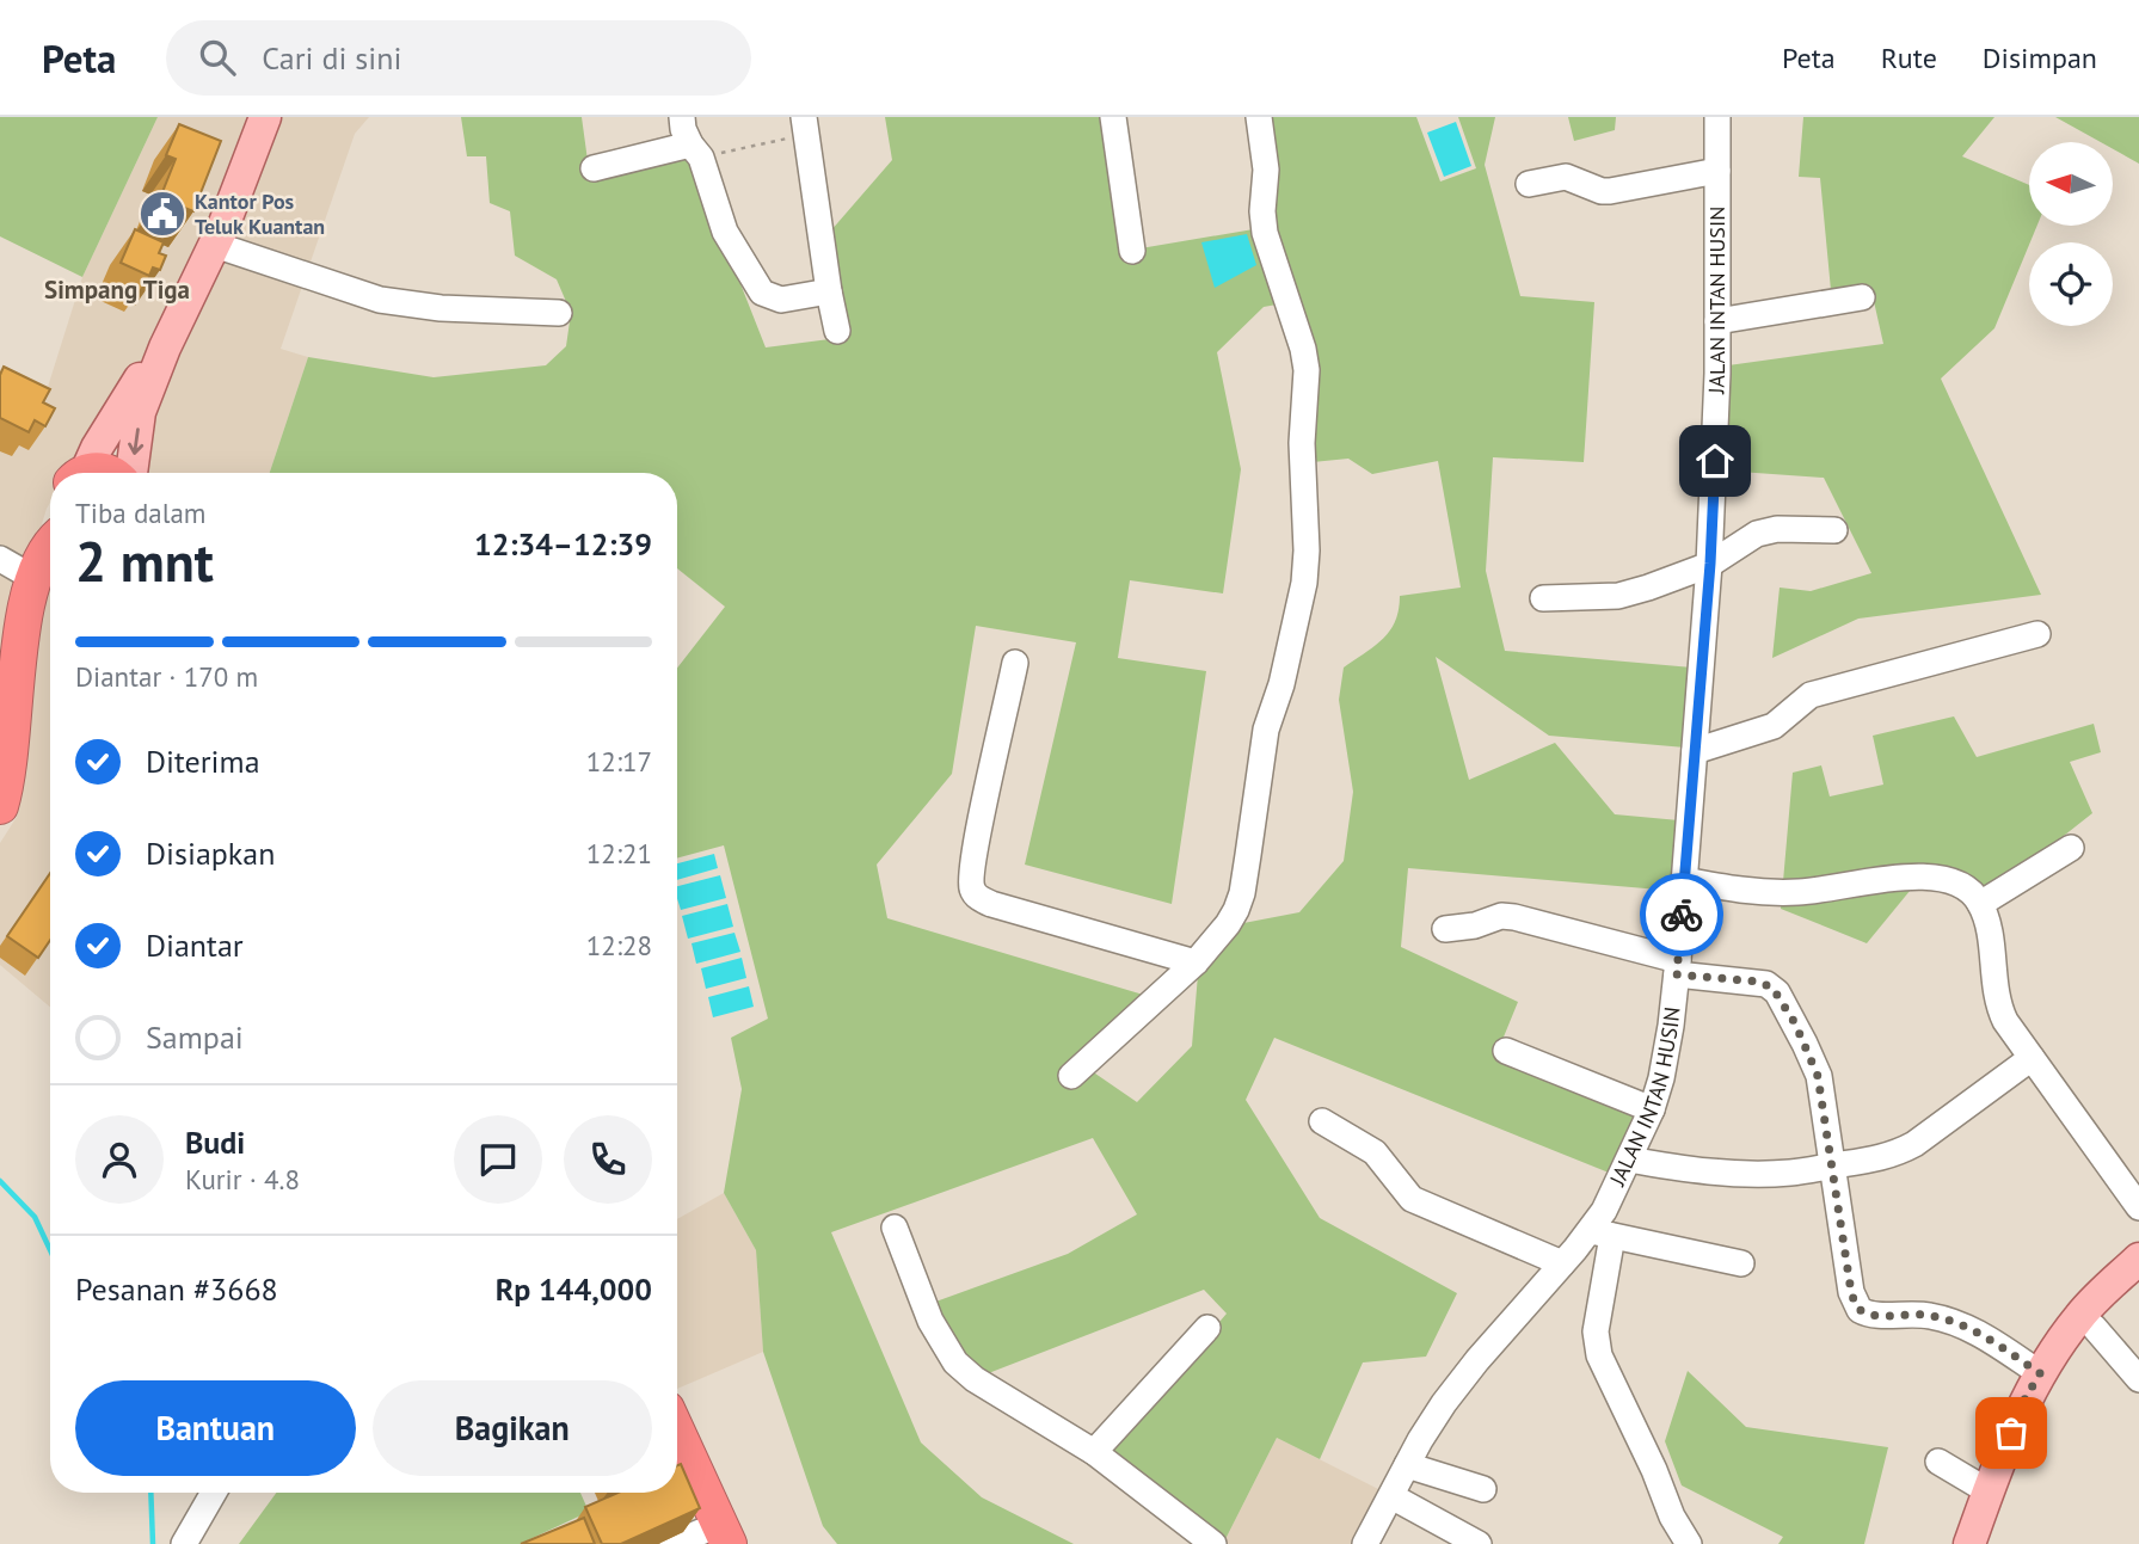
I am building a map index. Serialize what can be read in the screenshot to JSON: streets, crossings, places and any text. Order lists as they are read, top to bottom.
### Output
{
  "streets": {
    "street": ["JALAN INTAN HUSIN"]
  },
  "districts": ["Simpang Tiga"],
  "places": {
    "public building": ["Kantor Pos Teluk Kuantan"]
  },
  "north": "left",
  "page": {
    "header": "Peta",
    "search": "Cari di sini",
    "nav": ["Peta", "Rute", "Disimpan"],
    "heading": ["2 mnt", "Tiba dalam", "12:34–12:39"],
    "panel": [
      "Budi",
      "Kurir · 4.8",
      "Pesanan #3668",
      "Rp 144,000"
    ],
    "bar": "Diantar · 170 m",
    "list": [
      ["Diterima", "12:17"],
      ["Disiapkan", "12:21"],
      ["Diantar", "12:28"],
      "Sampai"
    ],
    "buttons": ["Bantuan", "Bagikan"]
  }
}
